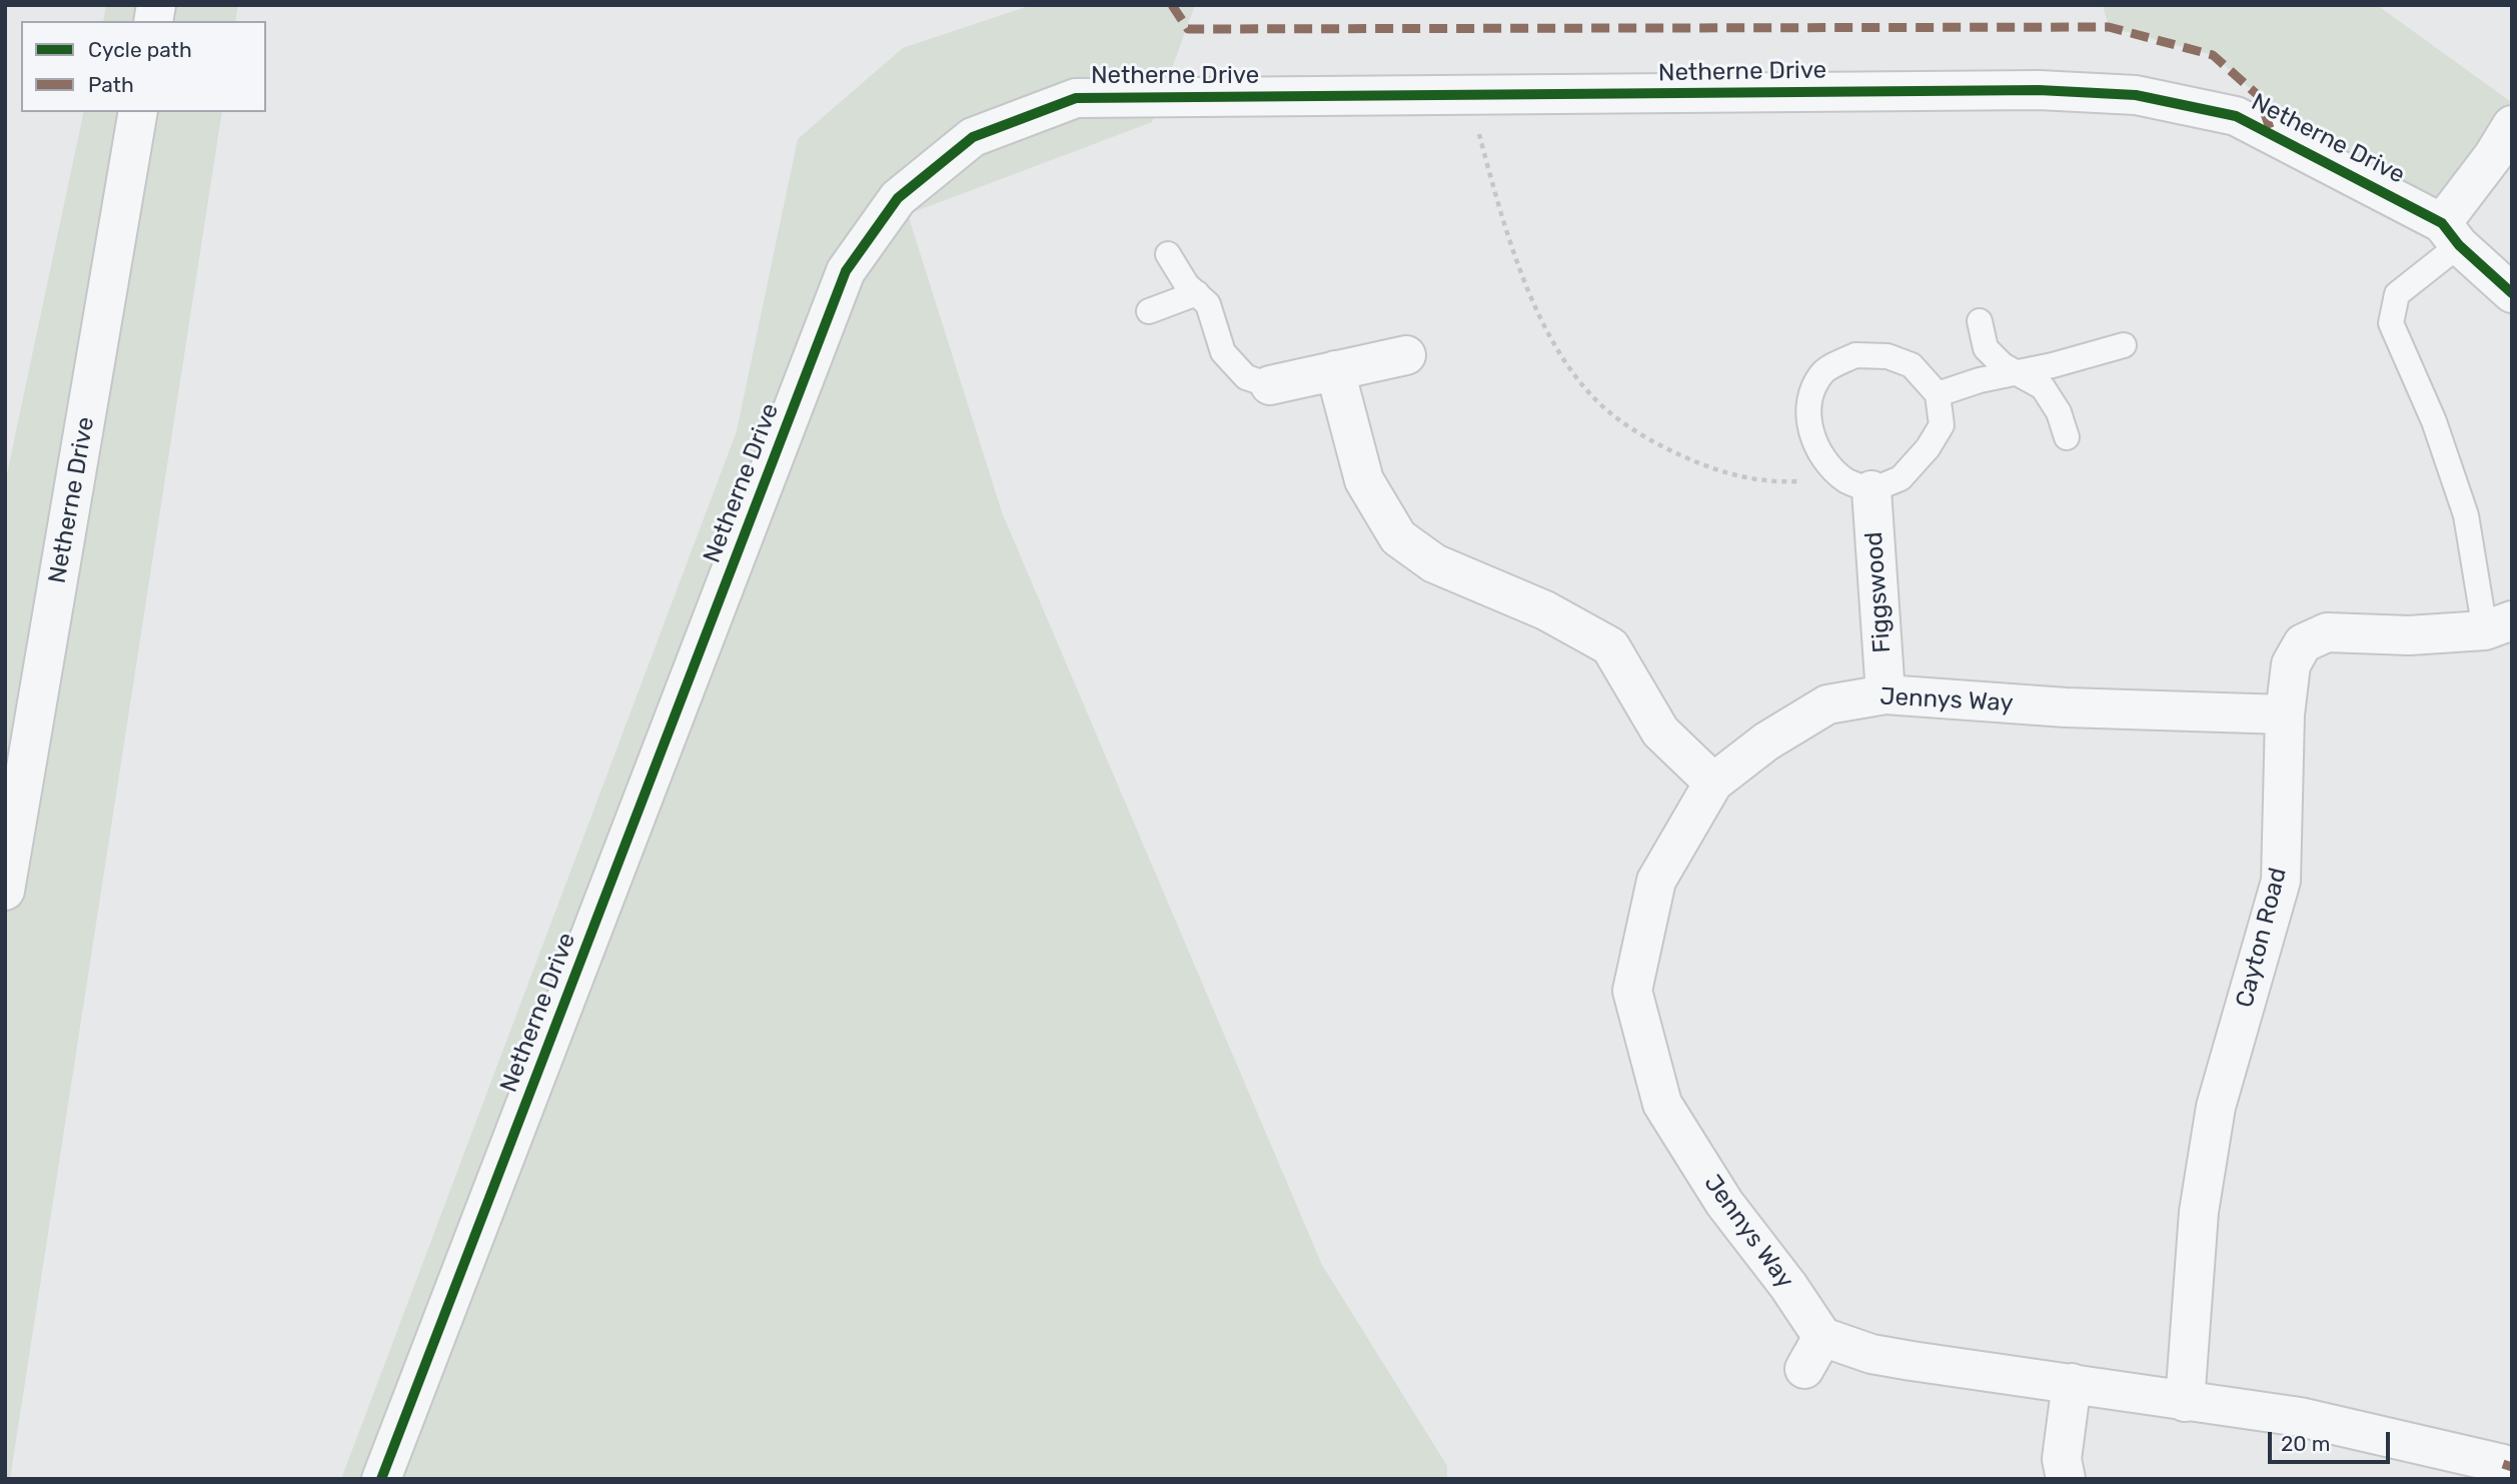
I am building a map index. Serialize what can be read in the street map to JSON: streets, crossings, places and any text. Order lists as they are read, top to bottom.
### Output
{
  "streets": {
    "street": [
      "Netherne Drive",
      "Figgswood",
      "Jennys Way",
      "Cayton Road"
    ]
  },
  "crossings": [
    ["Figgswood", "Jennys Way"],
    ["Jennys Way", "Cayton Road"]
  ],
  "legend": ["Cycle path", "Path"],
  "scale_bar": "20 m"
}
